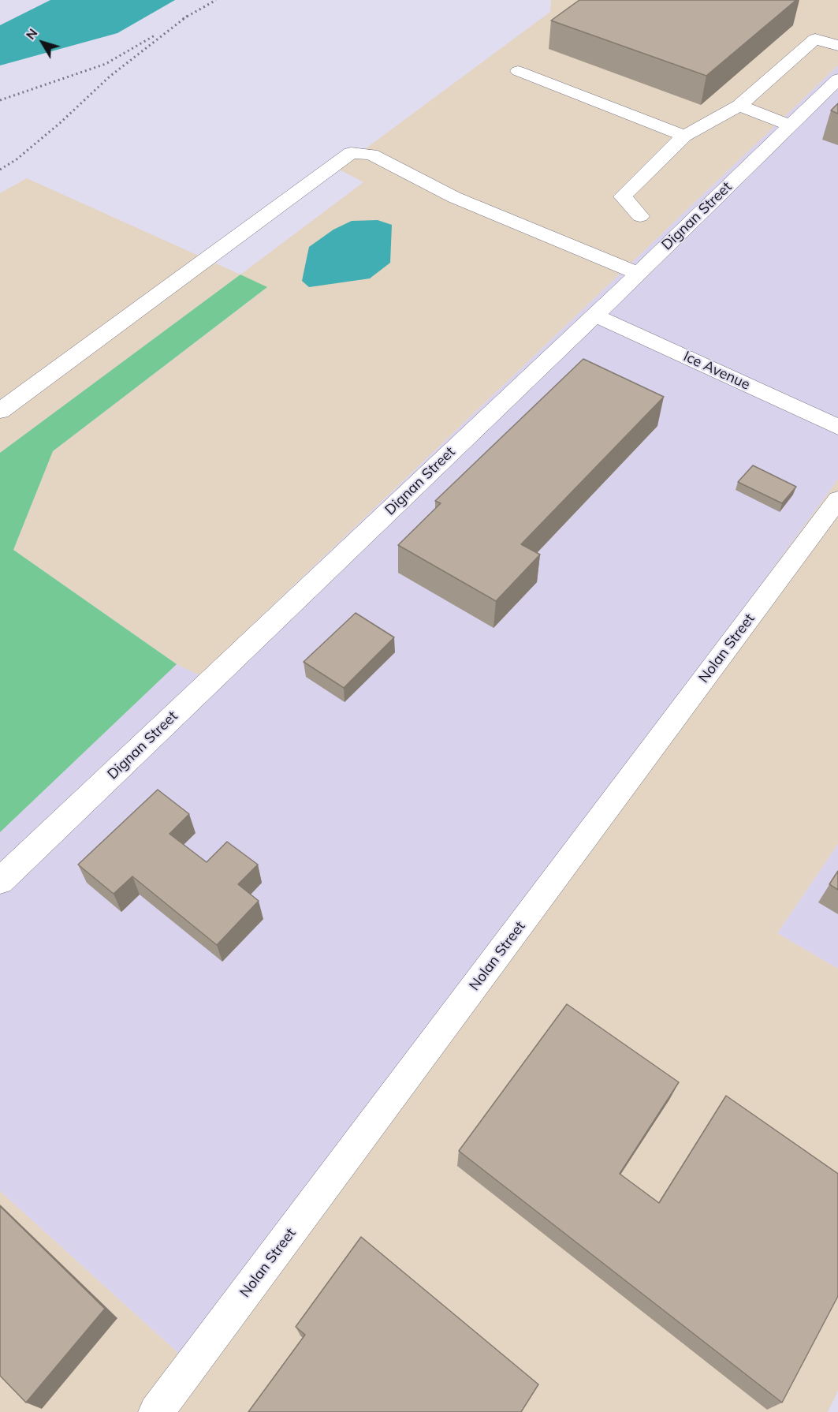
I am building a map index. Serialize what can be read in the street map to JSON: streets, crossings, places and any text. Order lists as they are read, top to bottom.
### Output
{
  "streets": {
    "street": ["Dignan Street", "Ice Avenue", "Nolan Street"]
  },
  "crossings": [
    ["Dignan Street", "Ice Avenue"]
  ],
  "north": "top left"
}
